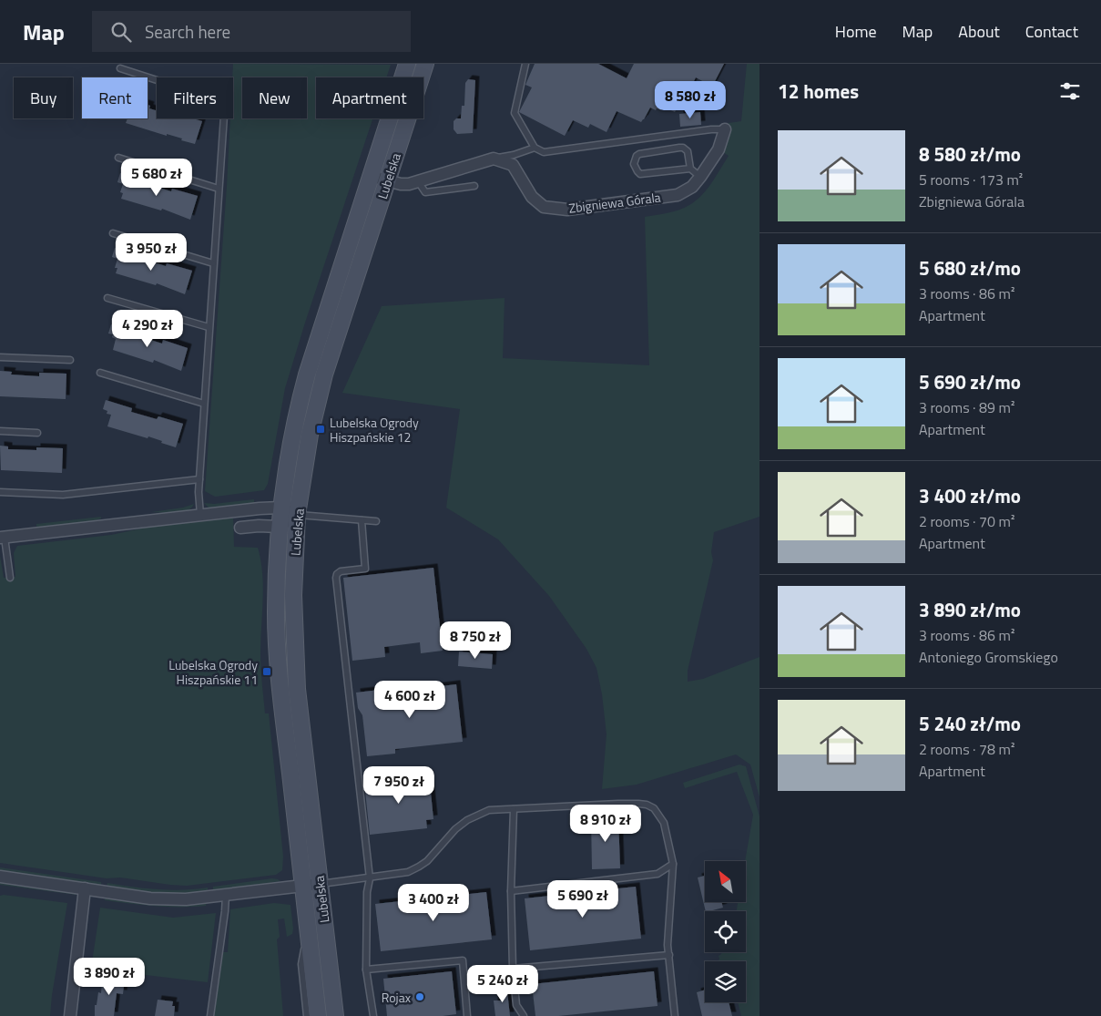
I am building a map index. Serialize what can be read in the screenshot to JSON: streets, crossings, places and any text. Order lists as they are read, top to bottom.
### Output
{
  "streets": {
    "main road": ["Lubelska"],
    "street": ["Zbigniewa Górala"]
  },
  "places": {
    "transit": ["Lubelska Ogrody Hiszpańskie 12", "Lubelska Ogrody Hiszpańskie 11"],
    "other": ["Rojax"]
  },
  "north": "top left",
  "page": {
    "header": "Map",
    "search": "Search here",
    "nav": [
      "Home",
      "Map",
      "About",
      "Contact"
    ],
    "heading": "12 homes",
    "chip": [
      "Buy",
      "Rent",
      "Filters",
      "New",
      "Apartment"
    ],
    "price": [
      "8 580 zł",
      "5 680 zł",
      "3 950 zł",
      "4 290 zł",
      "8 750 zł",
      "4 600 zł",
      "7 950 zł",
      "8 910 zł",
      "5 690 zł",
      "3 400 zł",
      "3 890 zł",
      "5 240 zł"
    ],
    "list": [
      {
        "name": "8 580 zł/mo",
        "note": "5 rooms · 173 m² · Zbigniewa Górala"
      },
      {
        "name": "5 680 zł/mo",
        "note": "3 rooms · 86 m² · Apartment"
      },
      {
        "name": "5 690 zł/mo",
        "note": "3 rooms · 89 m² · Apartment"
      },
      {
        "name": "3 400 zł/mo",
        "note": "2 rooms · 70 m² · Apartment"
      },
      {
        "name": "3 890 zł/mo",
        "note": "3 rooms · 86 m² · Antoniego Gromskiego"
      },
      {
        "name": "5 240 zł/mo",
        "note": "2 rooms · 78 m² · Apartment"
      }
    ]
  }
}
